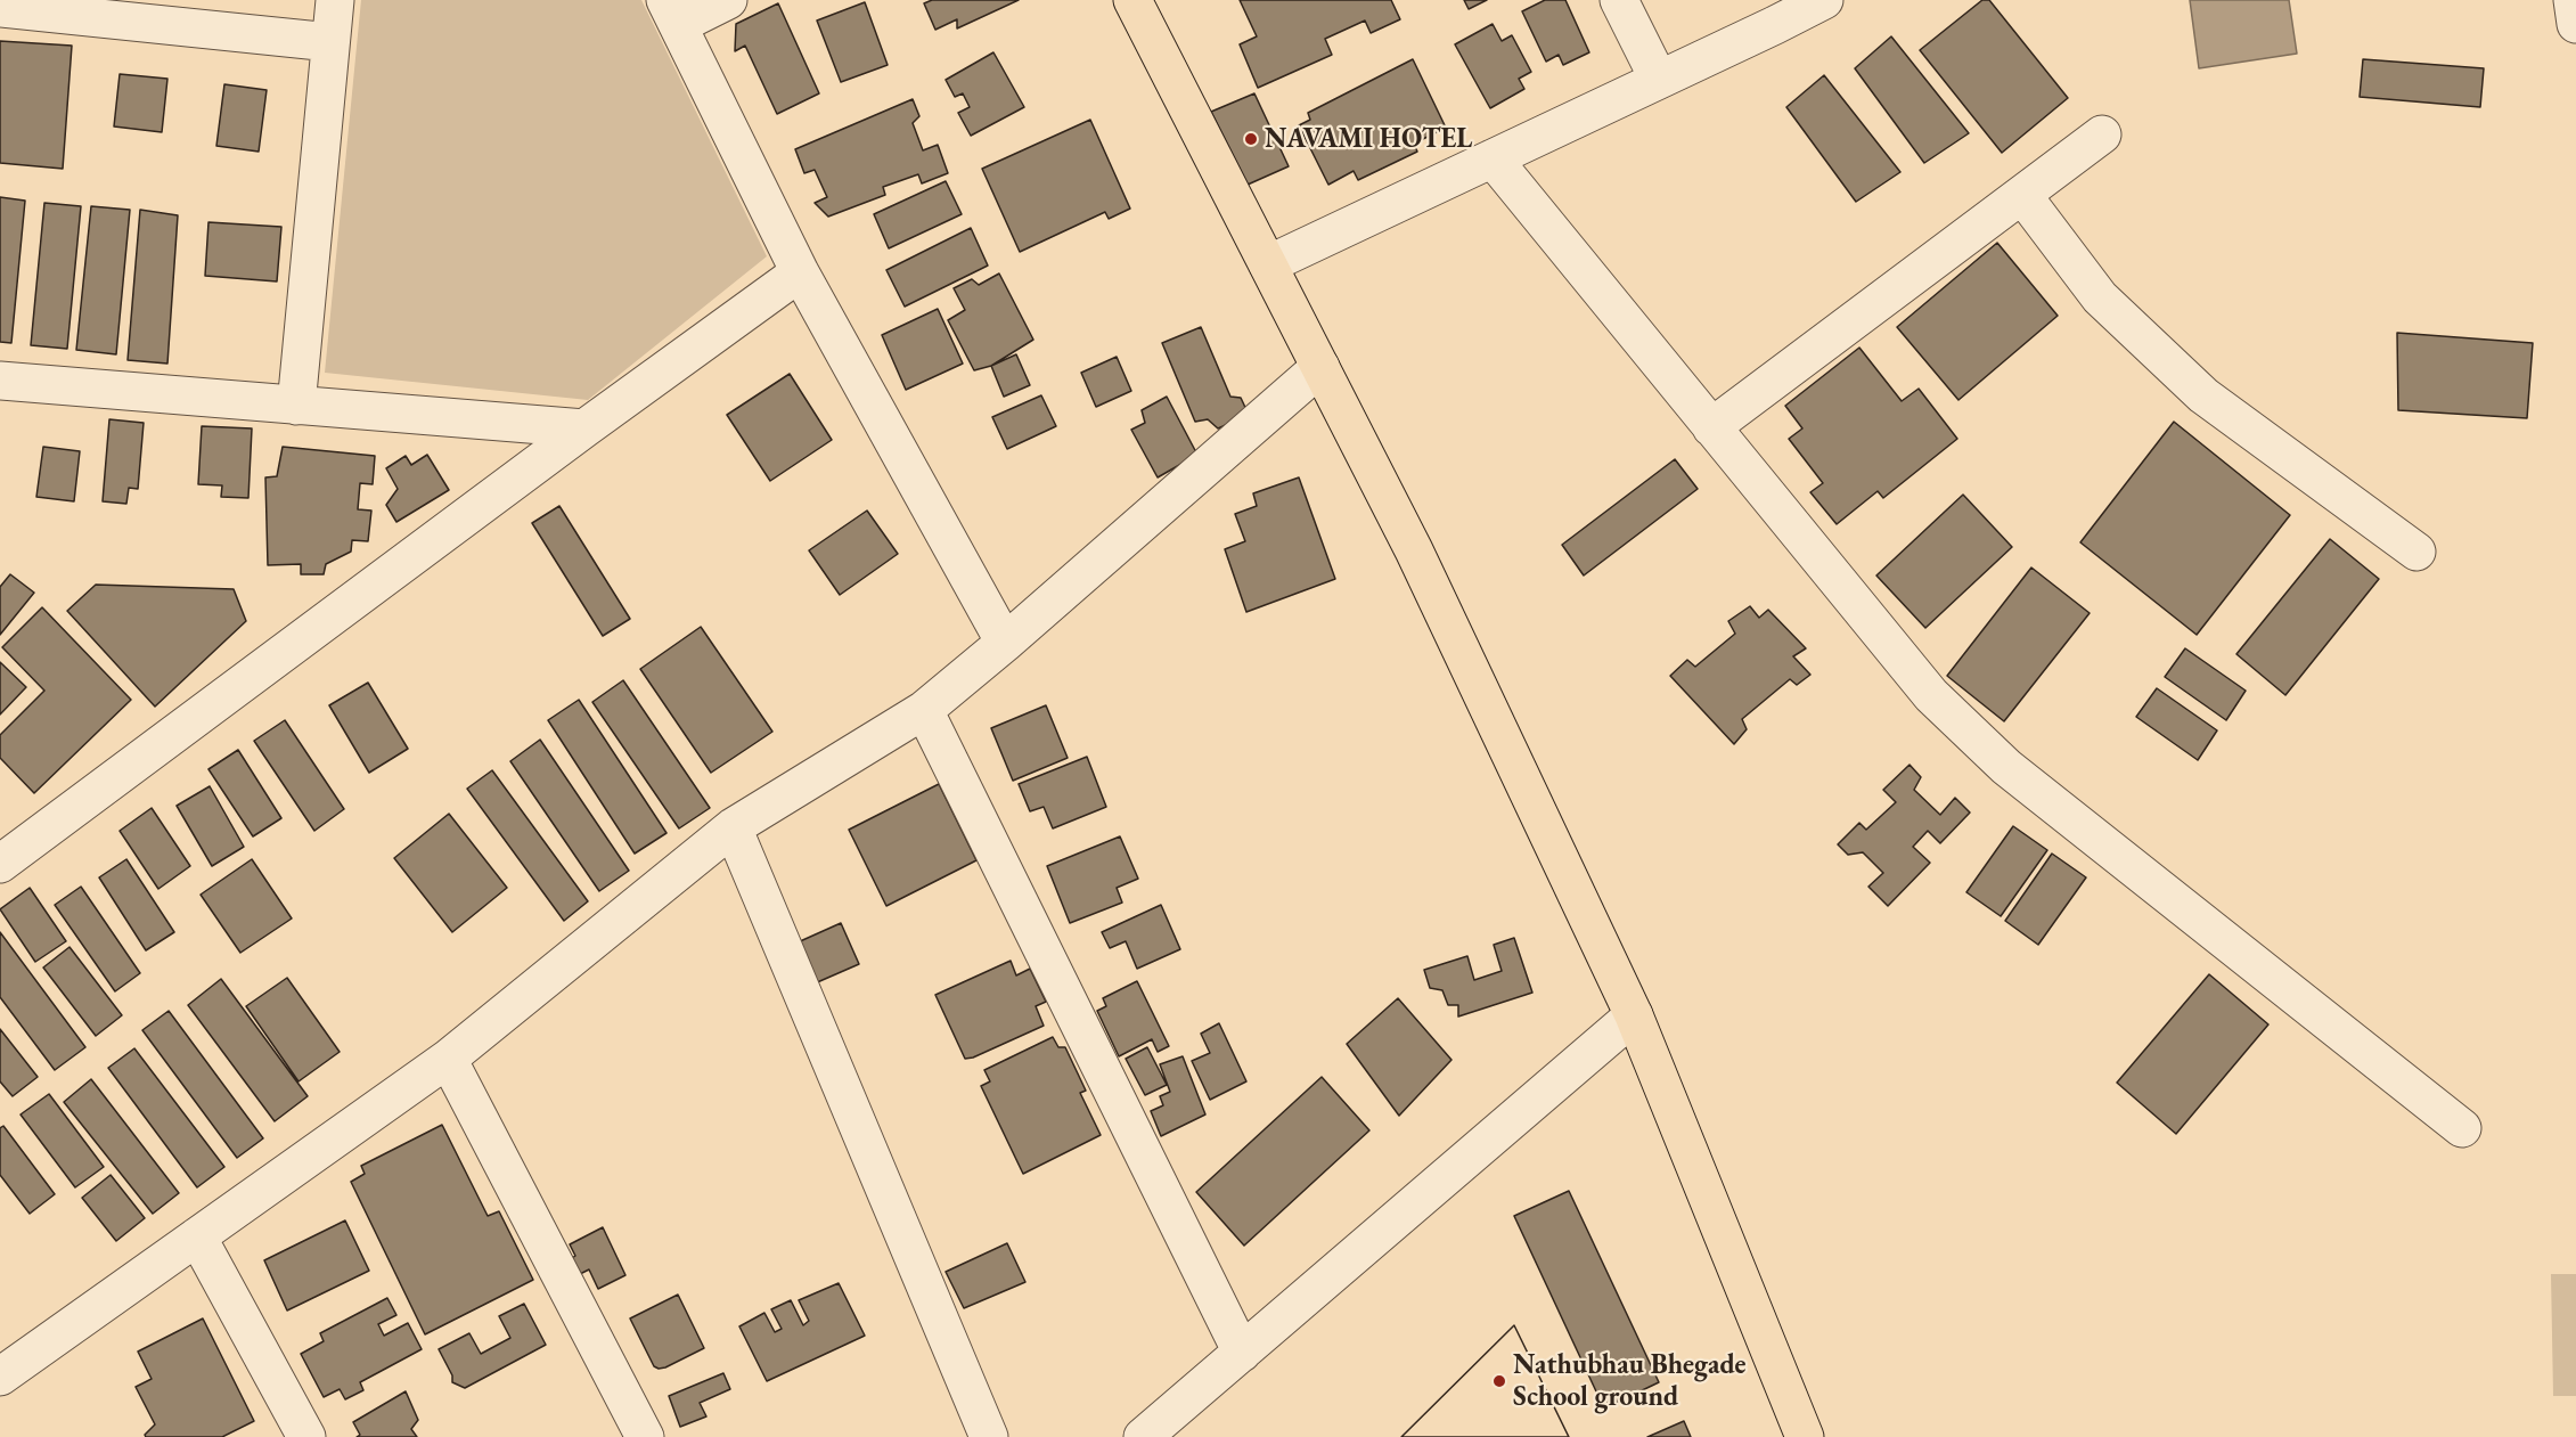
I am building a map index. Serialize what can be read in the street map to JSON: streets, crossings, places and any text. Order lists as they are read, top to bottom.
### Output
{
  "places": ["NAVAMI HOTEL", "Nathubhau Bhegade School ground"]
}
